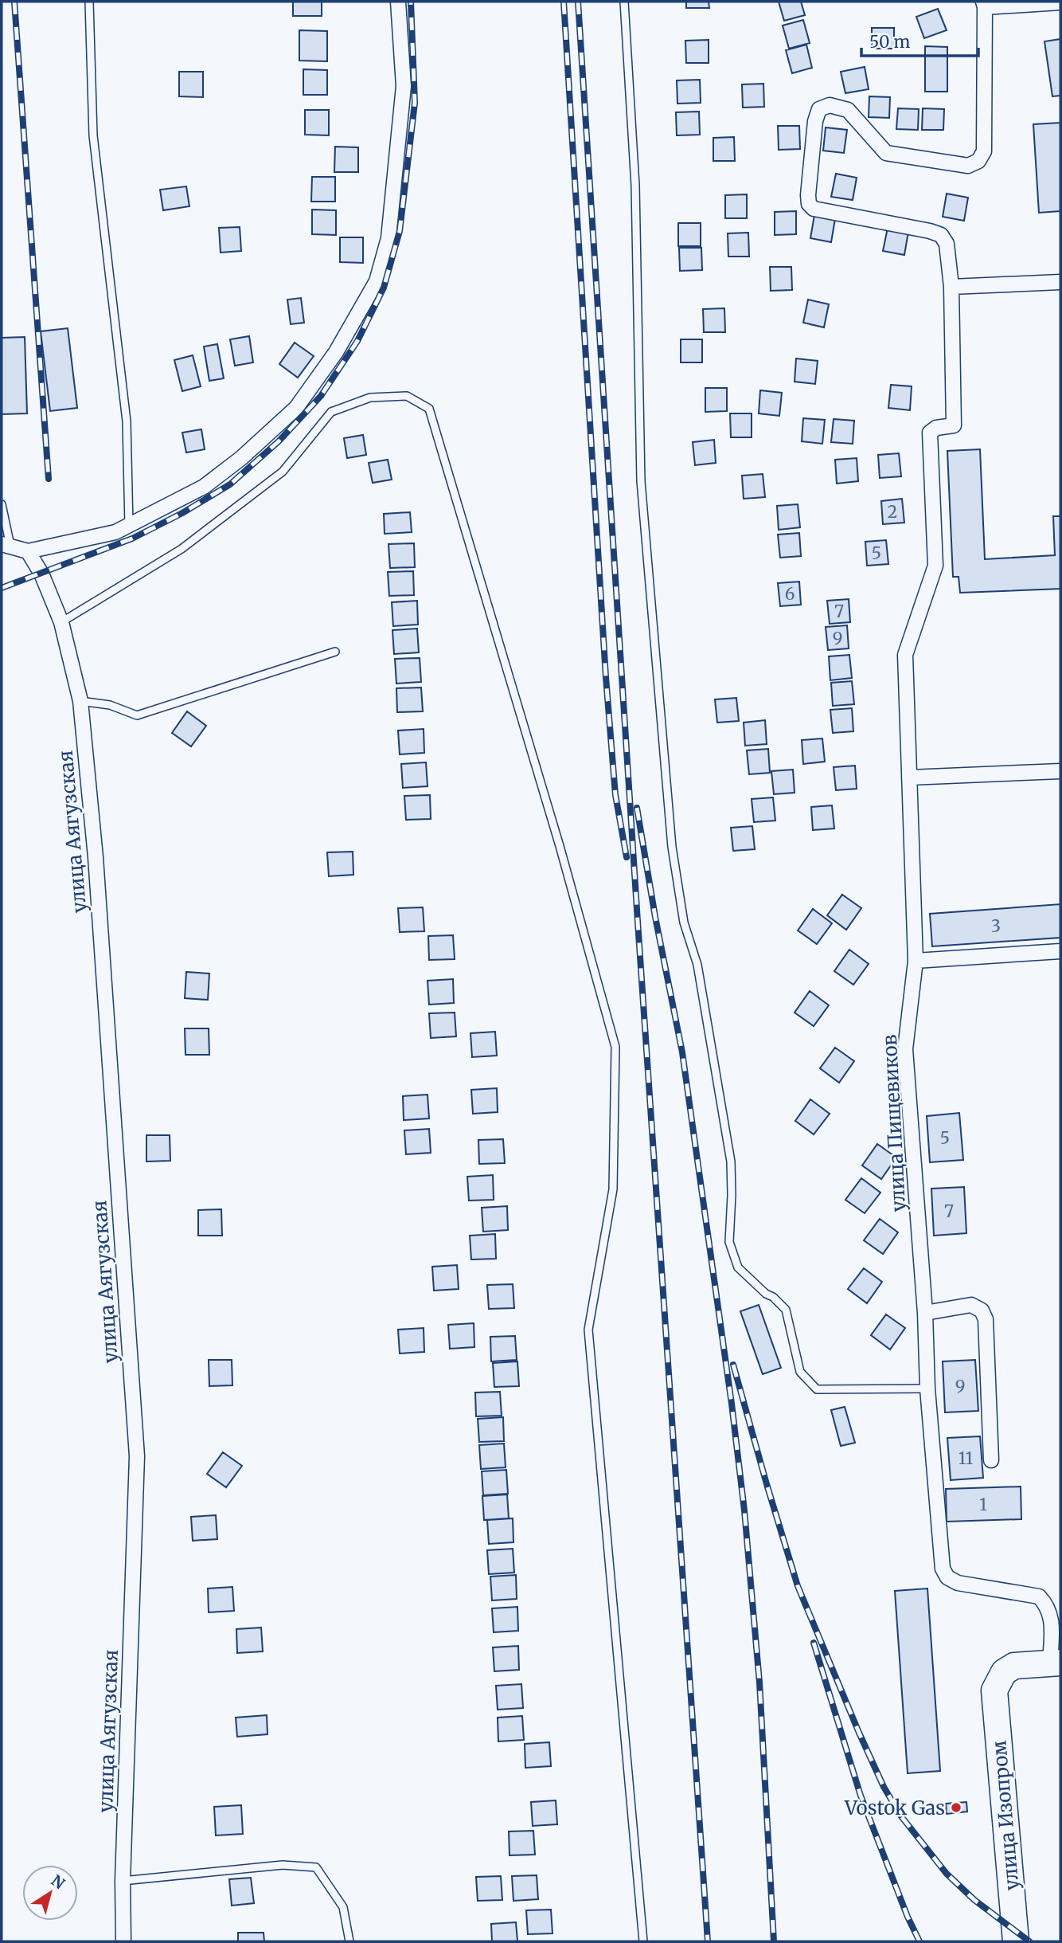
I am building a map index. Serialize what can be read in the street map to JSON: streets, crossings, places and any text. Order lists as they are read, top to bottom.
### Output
{
  "streets": {
    "highway": ["улица Изопром"],
    "street": ["улица Аягузская", "улица Пищевиков"]
  },
  "crossings": [
    ["улица Пищевиков", "улица Изопром"]
  ],
  "places": ["Vostok Gas"],
  "house_numbers": [
    "2",
    "5",
    "6",
    "7",
    "9",
    "3",
    "5",
    "7",
    "9",
    "11",
    "1"
  ],
  "scale_bar": "50 m",
  "north": "top right"
}
